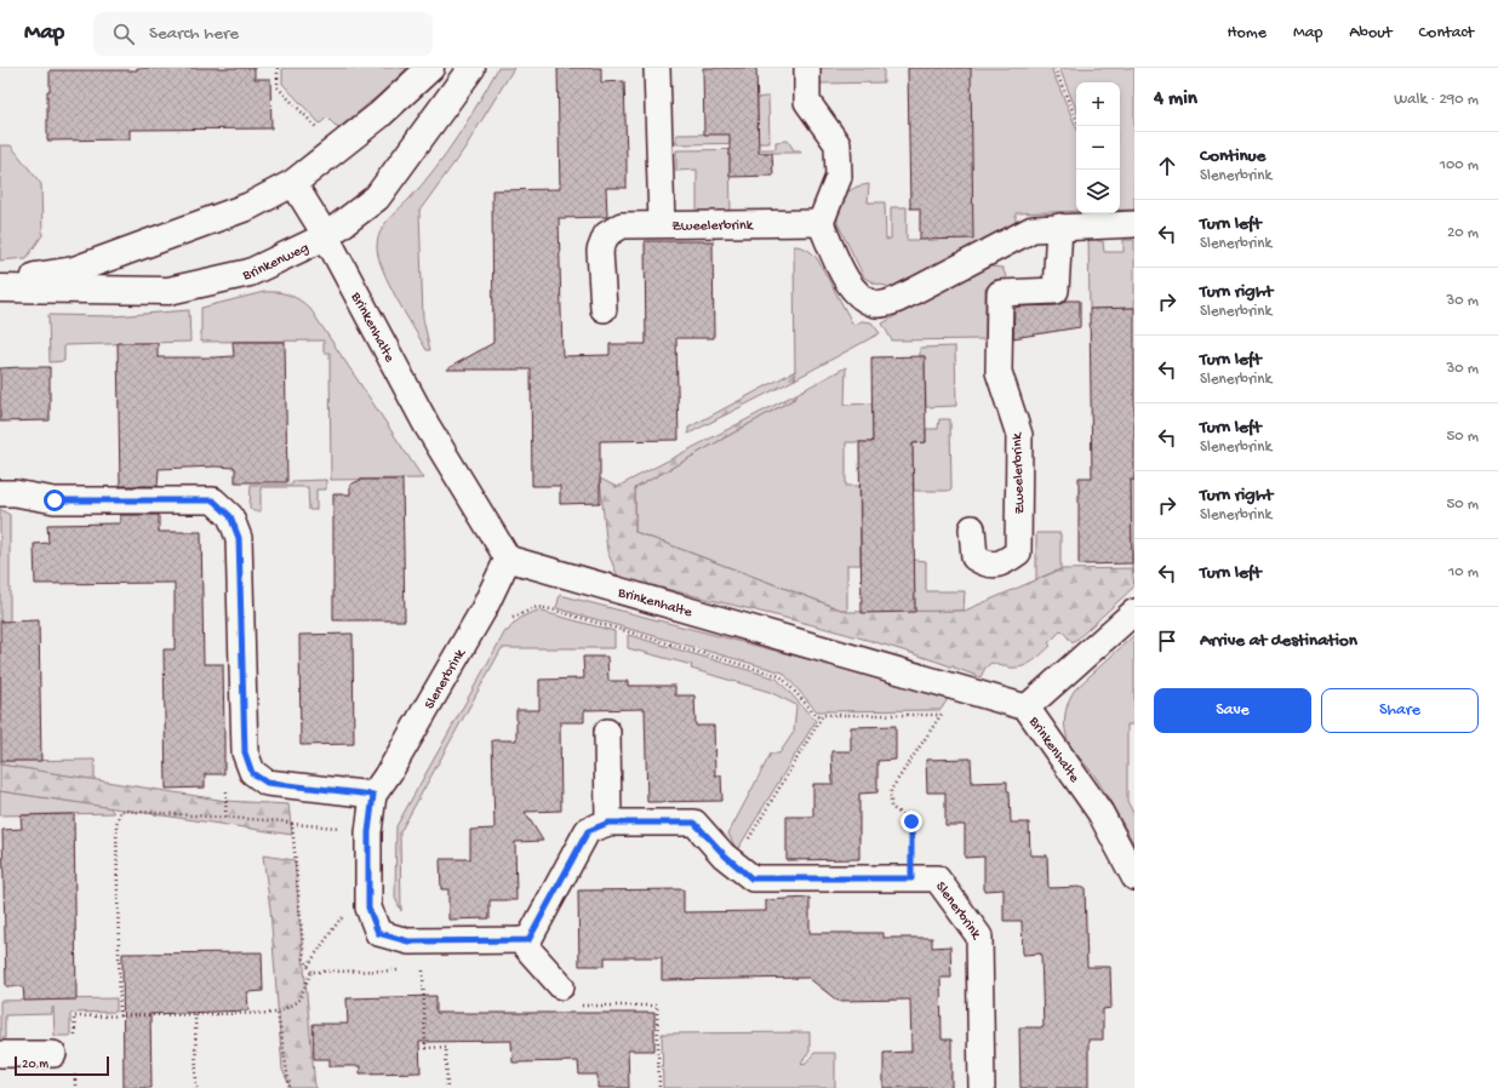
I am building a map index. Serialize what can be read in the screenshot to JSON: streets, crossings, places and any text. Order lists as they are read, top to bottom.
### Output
{
  "streets": {
    "street": [
      "Zweelerbrink",
      "Brinkenweg",
      "Brinkenhalte",
      "Slenerbrink"
    ]
  },
  "crossings": [
    ["Brinkenweg", "Brinkenhalte"],
    ["Brinkenhalte", "Slenerbrink"]
  ],
  "scale_bar": "20 m",
  "page": {
    "header": "Map",
    "search": "Search here",
    "nav": [
      "Home",
      "Map",
      "About",
      "Contact"
    ],
    "heading": ["4 min", "Walk · 290 m"],
    "map_buttons": ["+", "−"],
    "list": [
      ["Continue", "Slenerbrink", "100 m"],
      ["Turn left", "Slenerbrink", "20 m"],
      ["Turn right", "Slenerbrink", "30 m"],
      ["Turn left", "Slenerbrink", "30 m"],
      ["Turn left", "Slenerbrink", "50 m"],
      ["Turn right", "Slenerbrink", "50 m"],
      ["Turn left", "10 m"],
      "Arrive at destination"
    ],
    "buttons": ["Save", "Share"],
    "scale": "20 m"
  }
}
